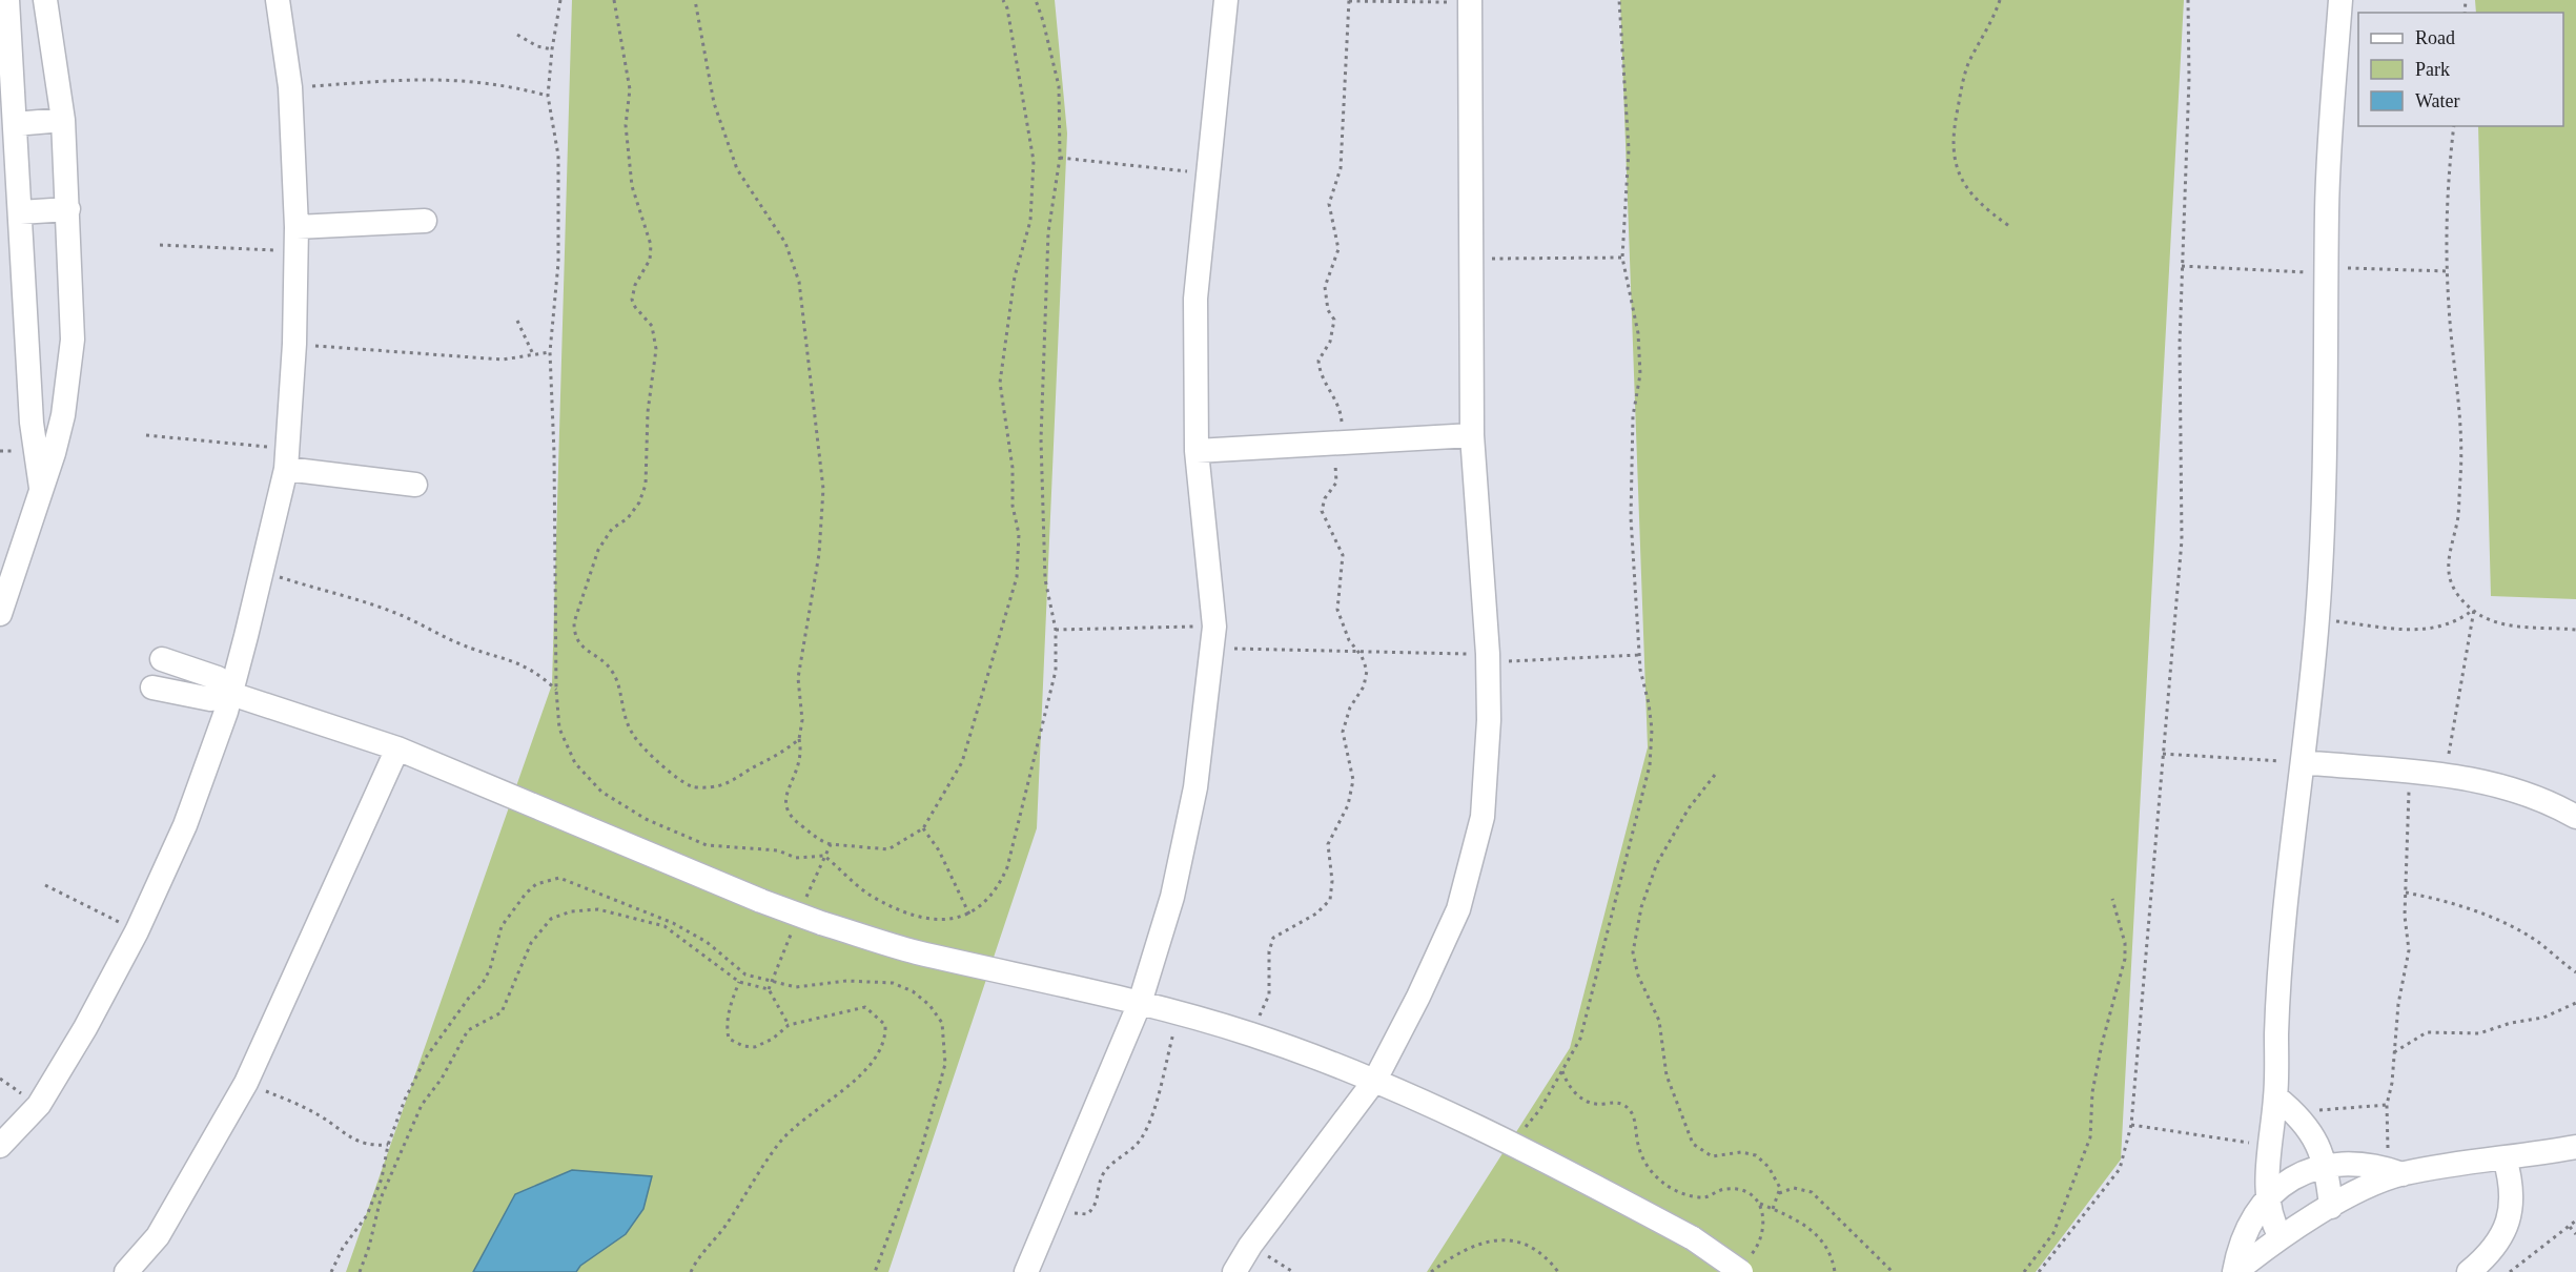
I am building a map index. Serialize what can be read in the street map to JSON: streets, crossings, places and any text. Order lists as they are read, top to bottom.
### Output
{
  "legend": ["Road", "Park", "Water"]
}
